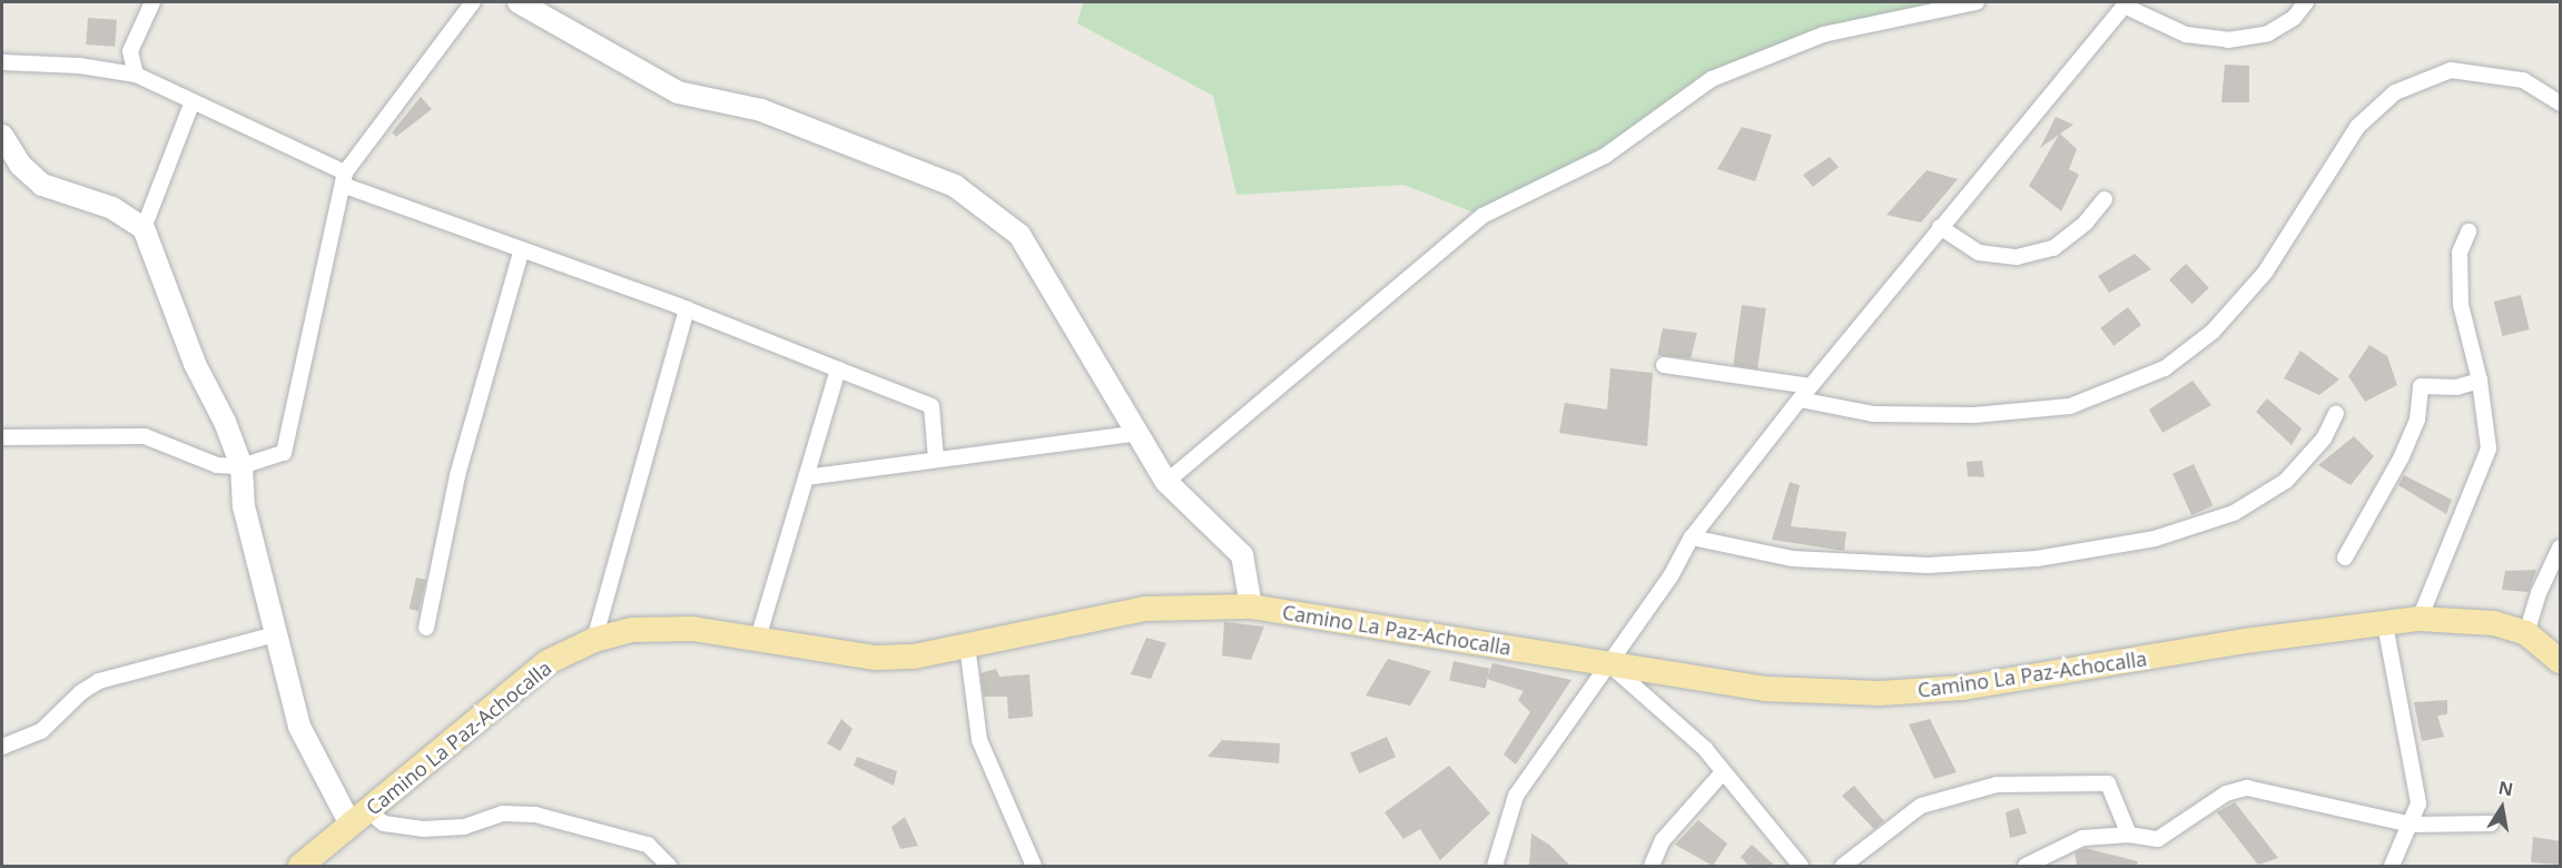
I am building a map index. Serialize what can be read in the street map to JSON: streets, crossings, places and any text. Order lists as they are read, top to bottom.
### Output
{
  "streets": {
    "main road": ["Camino La Paz-Achocalla"]
  },
  "north": "top"
}
